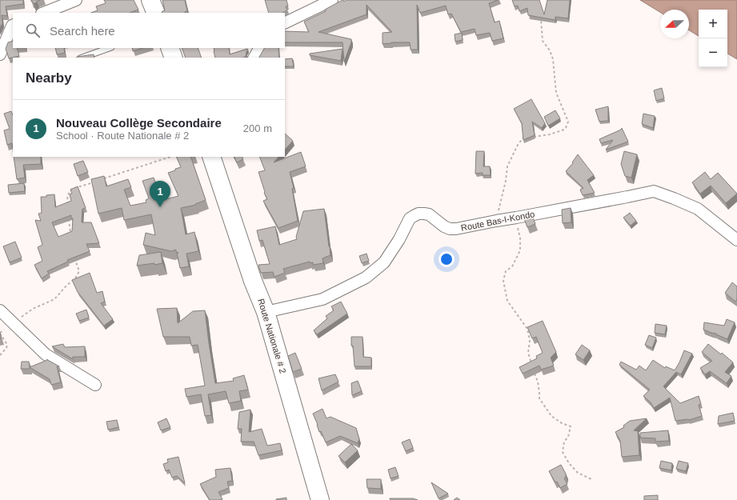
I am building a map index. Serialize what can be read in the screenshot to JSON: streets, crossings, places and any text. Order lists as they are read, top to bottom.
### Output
{
  "streets": {
    "main road": ["Route Nationale # 2"],
    "street": ["Route Bas-I-Kondo"]
  },
  "crossings": [
    ["Route Bas-I-Kondo", "Route Nationale # 2"]
  ],
  "north": "left",
  "page": {
    "map_buttons": ["+", "−"],
    "search": "Search here",
    "heading": "Nearby",
    "list": [
      {
        "mark": "1",
        "name": "Nouveau Collège Secondaire",
        "note": "School · Route Nationale # 2",
        "value": "200 m"
      }
    ],
    "pins": "1"
  }
}
